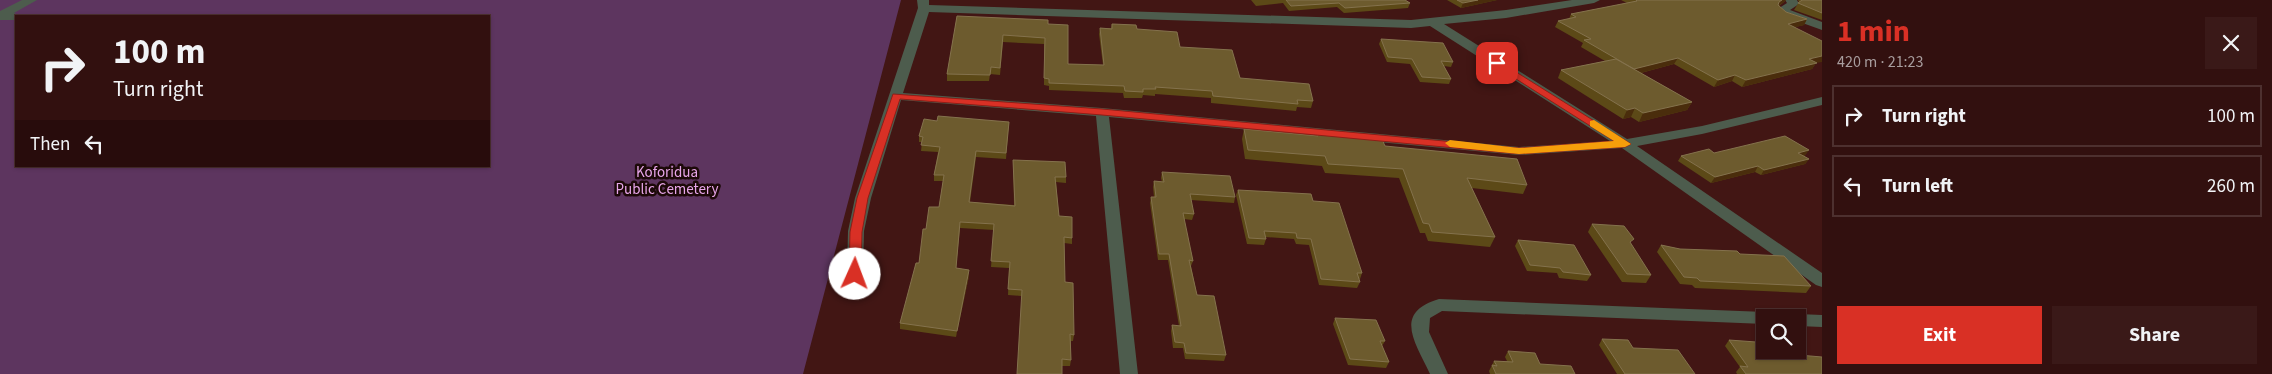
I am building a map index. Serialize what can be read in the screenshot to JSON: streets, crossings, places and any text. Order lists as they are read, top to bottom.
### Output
{
  "parks": ["Koforidua Public Cemetery"],
  "page": {
    "heading": ["1 min", "420 m · 21:23"],
    "turn": ["100 m", "Turn right"],
    "list": [
      {
        "name": "Turn right",
        "value": "100 m"
      },
      {
        "name": "Turn left",
        "value": "260 m"
      }
    ],
    "then": "Then",
    "buttons": ["Exit", "Share"]
  }
}
